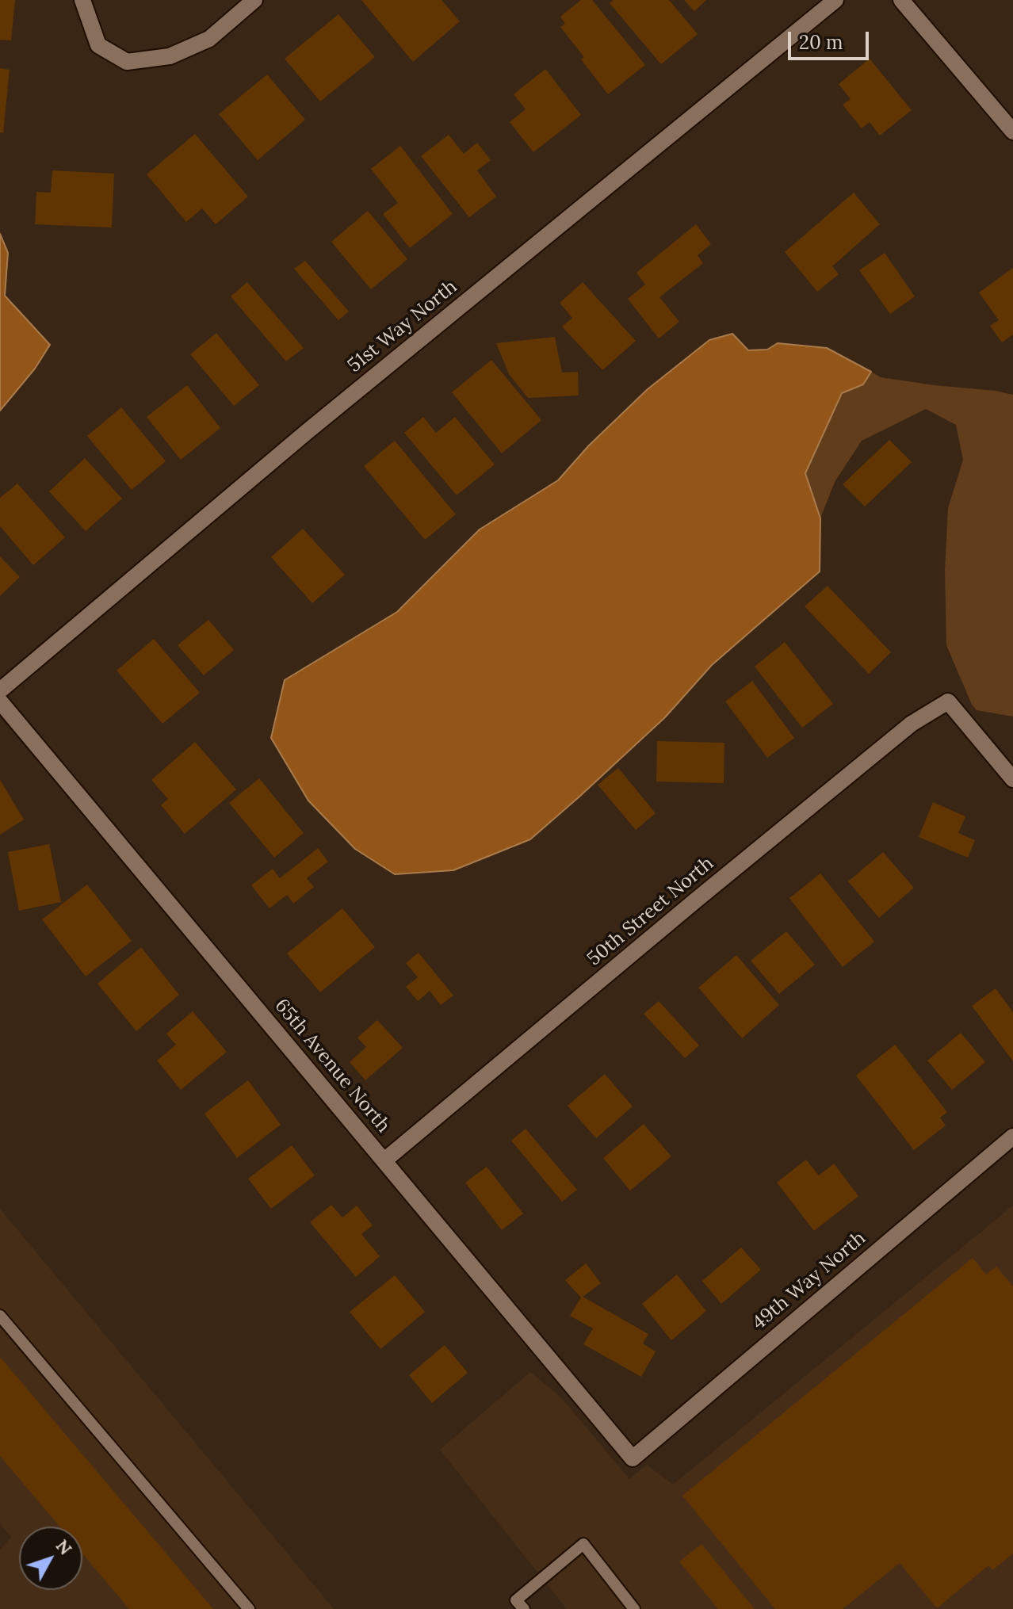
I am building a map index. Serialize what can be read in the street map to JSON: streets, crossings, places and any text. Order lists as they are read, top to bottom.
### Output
{
  "streets": {
    "street": [
      "51st Way North",
      "50th Street North",
      "65th Avenue North",
      "49th Way North"
    ]
  },
  "crossings": [
    ["50th Street North", "65th Avenue North"],
    ["65th Avenue North", "49th Way North"]
  ],
  "scale_bar": "20 m",
  "north": "top right"
}
